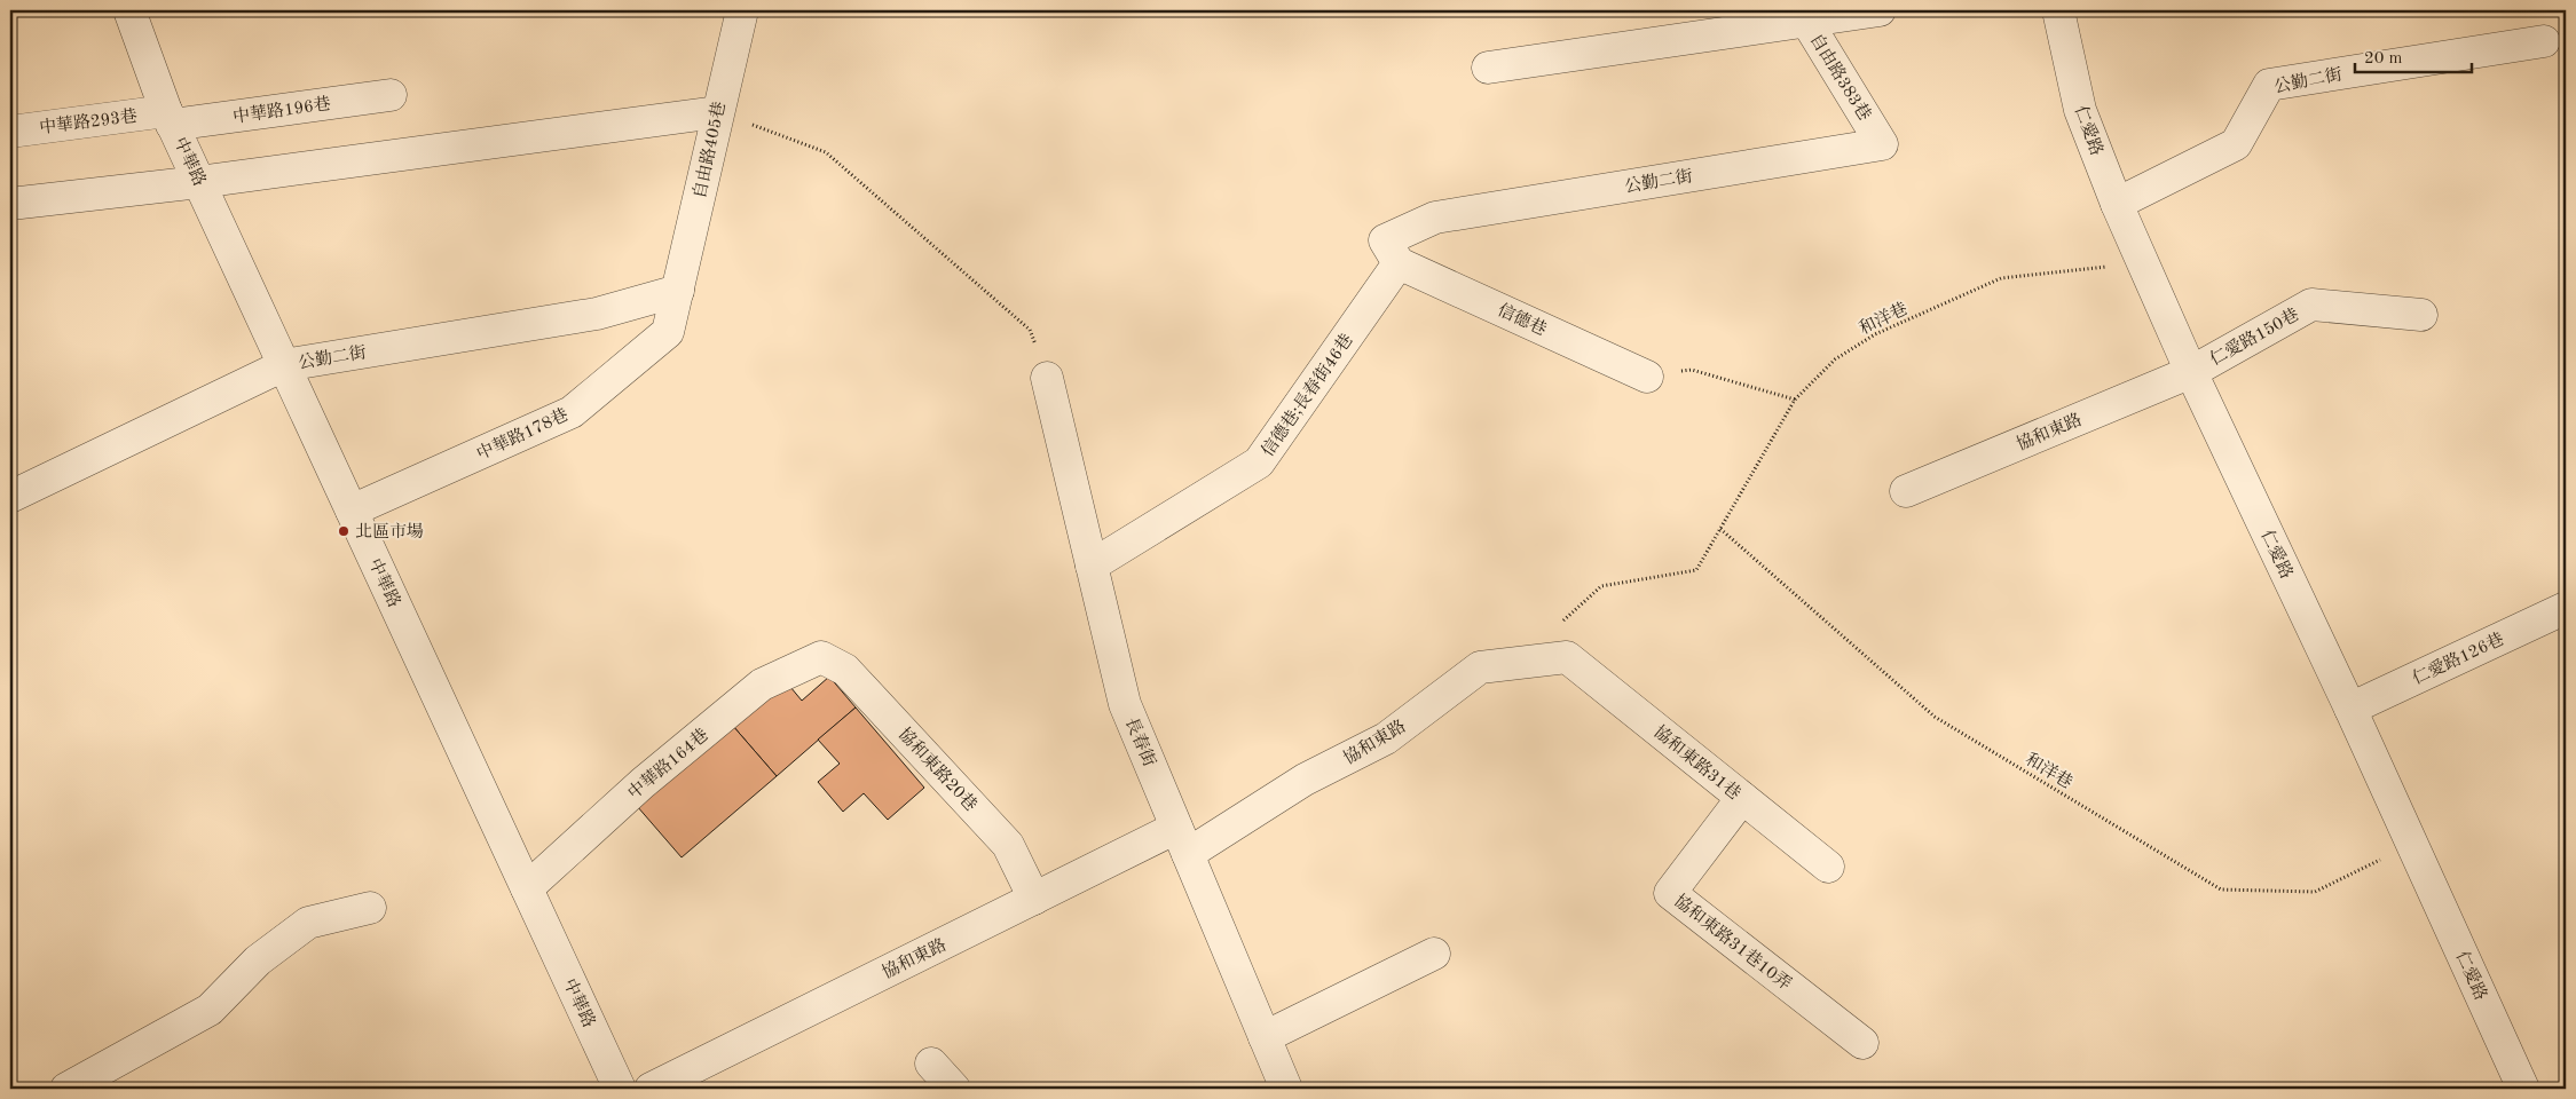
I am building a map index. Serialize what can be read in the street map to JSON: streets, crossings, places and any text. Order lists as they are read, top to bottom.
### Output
{
  "streets": {
    "street": [
      "自由路383巷",
      "公勤二街",
      "中華路196巷",
      "中華路293巷",
      "仁愛路",
      "自由路405巷",
      "中華路",
      "信德巷",
      "仁愛路150巷",
      "信德巷;長春街46巷",
      "協和東路",
      "中華路178巷",
      "仁愛路126巷",
      "長春街",
      "協和東路31巷",
      "中華路164巷",
      "協和東路20巷",
      "協和東路31巷10弄"
    ],
    "path": ["和洋巷"]
  },
  "crossings": [
    ["自由路383巷", "公勤二街"],
    ["公勤二街", "仁愛路"],
    ["公勤二街", "自由路405巷"],
    ["公勤二街", "中華路"],
    ["公勤二街", "信德巷"],
    ["公勤二街", "信德巷;長春街46巷"],
    ["公勤二街", "中華路178巷"],
    ["中華路196巷", "中華路293巷"],
    ["中華路196巷", "中華路"],
    ["中華路293巷", "中華路"],
    ["仁愛路", "和洋巷"],
    ["仁愛路", "仁愛路150巷"],
    ["仁愛路", "協和東路"],
    ["仁愛路", "仁愛路126巷"],
    ["自由路405巷", "中華路178巷"],
    ["中華路", "中華路178巷"],
    ["中華路", "中華路164巷"],
    ["和洋巷", "協和東路"],
    ["和洋巷", "協和東路31巷"],
    ["信德巷", "信德巷;長春街46巷"],
    ["仁愛路150巷", "協和東路"],
    ["信德巷;長春街46巷", "長春街"],
    ["協和東路", "長春街"],
    ["協和東路", "協和東路31巷"],
    ["協和東路", "協和東路20巷"],
    ["協和東路31巷", "協和東路31巷10弄"],
    ["中華路164巷", "協和東路20巷"]
  ],
  "places": ["北區市場"],
  "scale_bar": "20 m"
}
